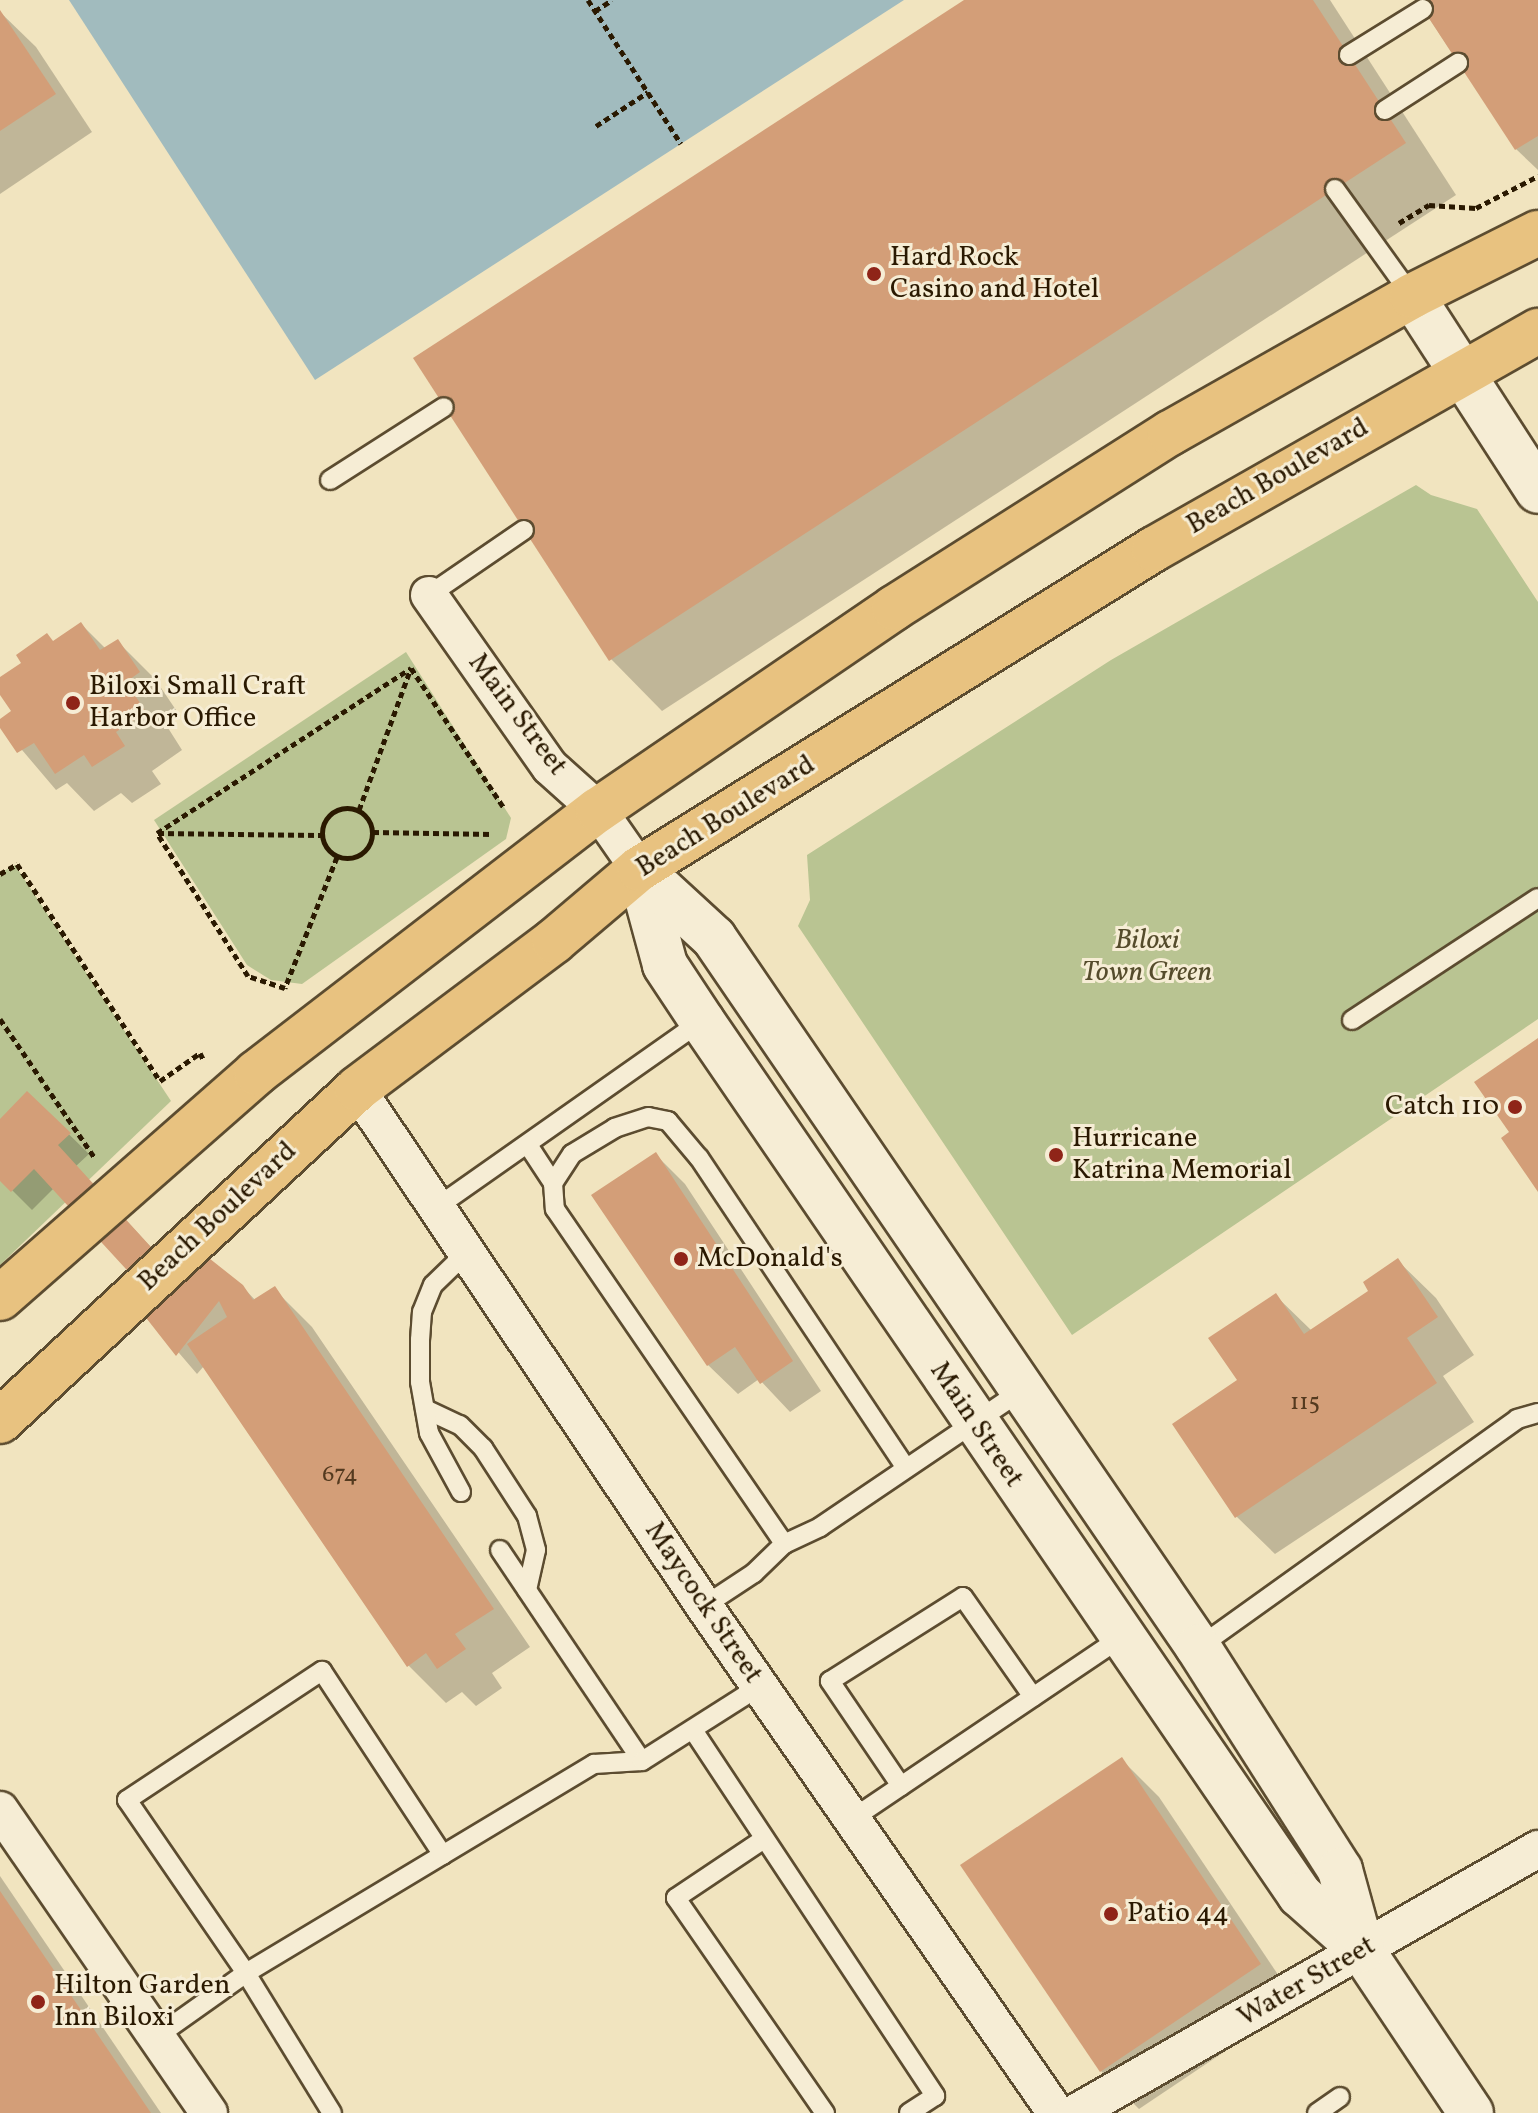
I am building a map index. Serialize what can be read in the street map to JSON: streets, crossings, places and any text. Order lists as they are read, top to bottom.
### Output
{
  "streets": {
    "main road": ["Beach Boulevard"],
    "street": ["Main Street", "Maycock Street", "Water Street"]
  },
  "crossings": [
    ["Beach Boulevard", "Main Street"],
    ["Beach Boulevard", "Maycock Street"],
    ["Main Street", "Water Street"]
  ],
  "parks": ["Biloxi Town Green"],
  "places": [
    "Hard Rock Casino and Hotel",
    "Biloxi Small Craft Harbor Office",
    "Catch 110",
    "Hurricane Katrina Memorial",
    "McDonald's",
    "Patio 44",
    "Hilton Garden Inn Biloxi"
  ],
  "house_numbers": ["115", "674"]
}
